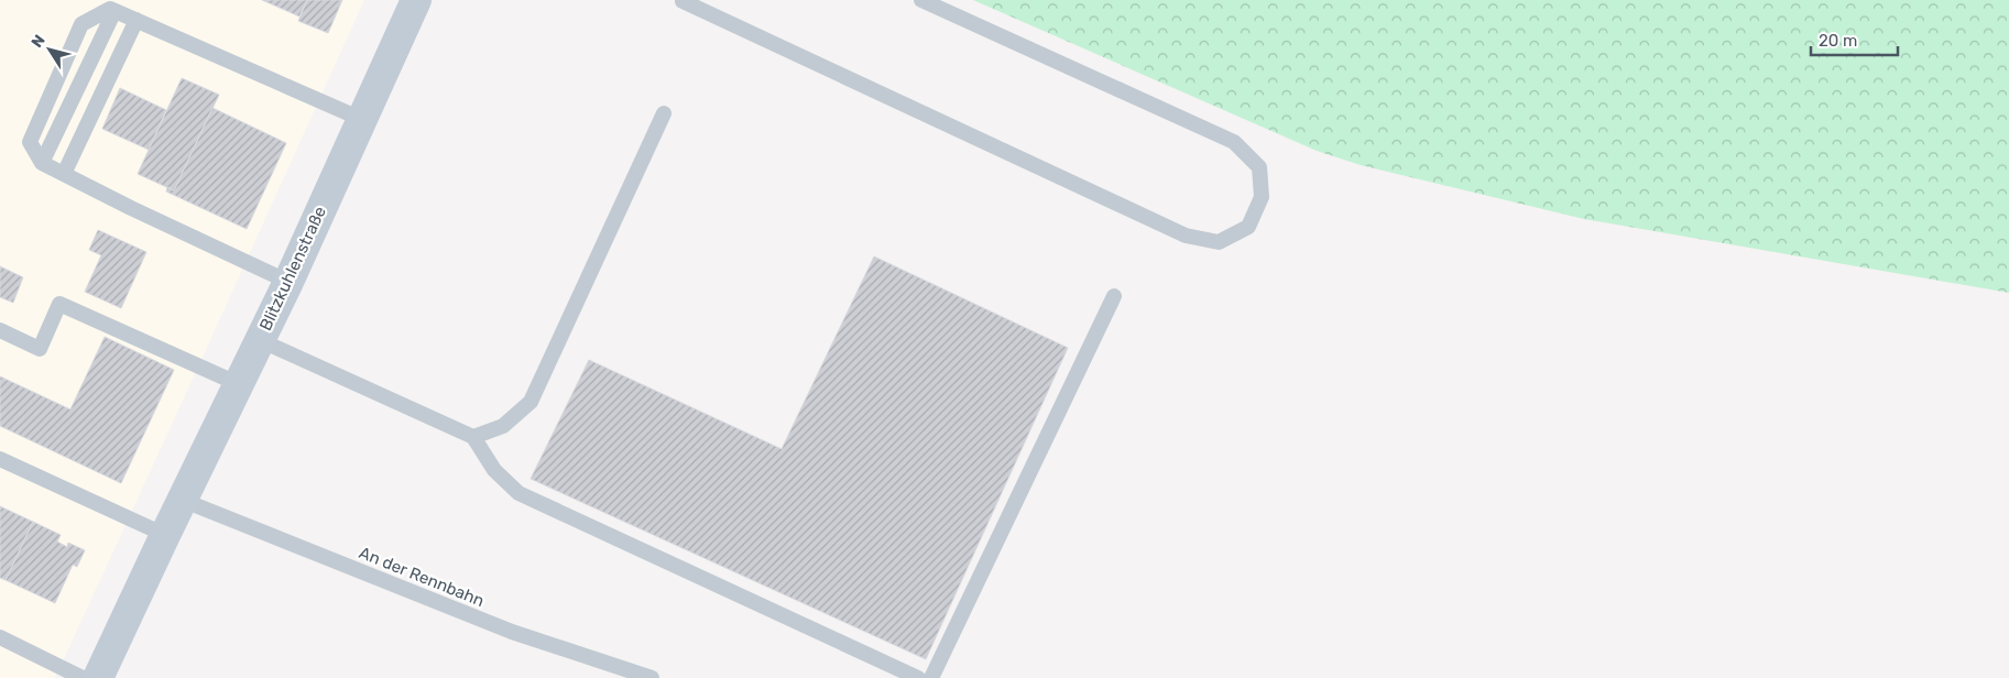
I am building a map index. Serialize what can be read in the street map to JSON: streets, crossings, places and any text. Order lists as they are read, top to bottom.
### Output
{
  "streets": {
    "main road": ["Blitzkuhlenstraße"],
    "lane": ["An der Rennbahn"]
  },
  "crossings": [
    ["Blitzkuhlenstraße", "An der Rennbahn"]
  ],
  "scale_bar": "20 m",
  "north": "top left"
}
